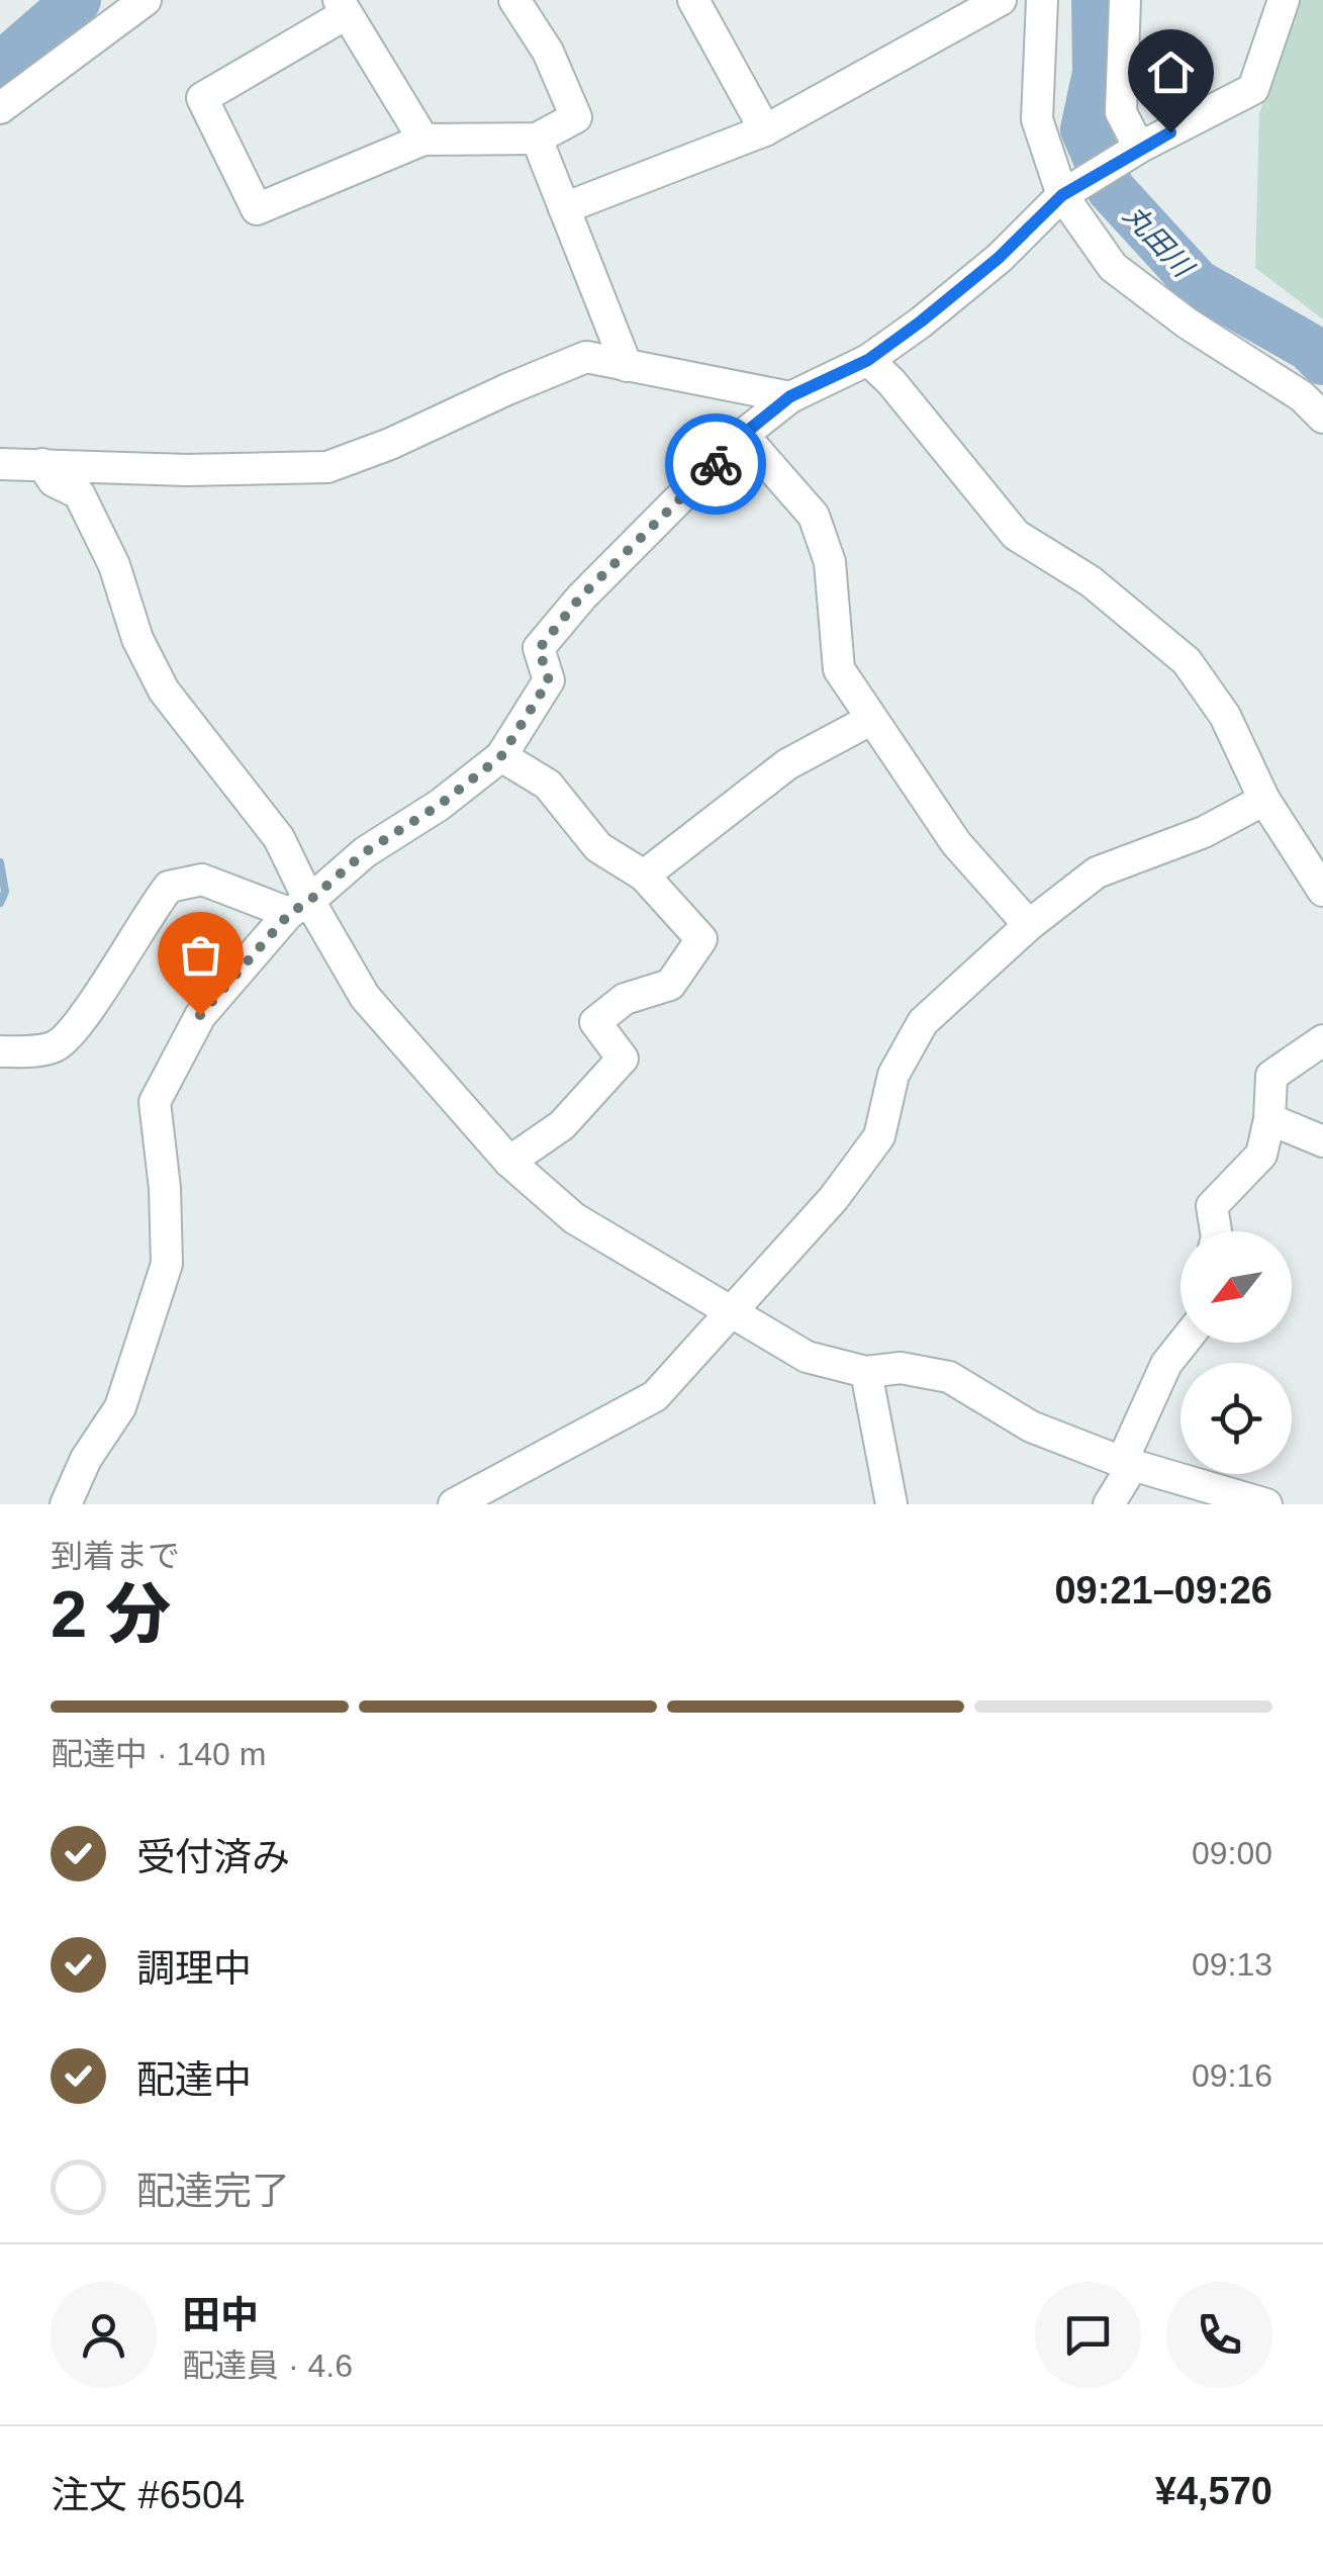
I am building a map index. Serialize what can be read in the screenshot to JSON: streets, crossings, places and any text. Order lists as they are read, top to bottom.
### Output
{
  "water": ["丸田川"],
  "north": "bottom left",
  "page": {
    "heading": ["2 分", "到着まで", "09:21–09:26"],
    "panel": [
      "田中",
      "配達員 · 4.6",
      "注文 #6504",
      "¥4,570"
    ],
    "bar": "配達中 · 140 m",
    "list": [
      ["受付済み", "09:00"],
      ["調理中", "09:13"],
      ["配達中", "09:16"],
      "配達完了"
    ]
  }
}
